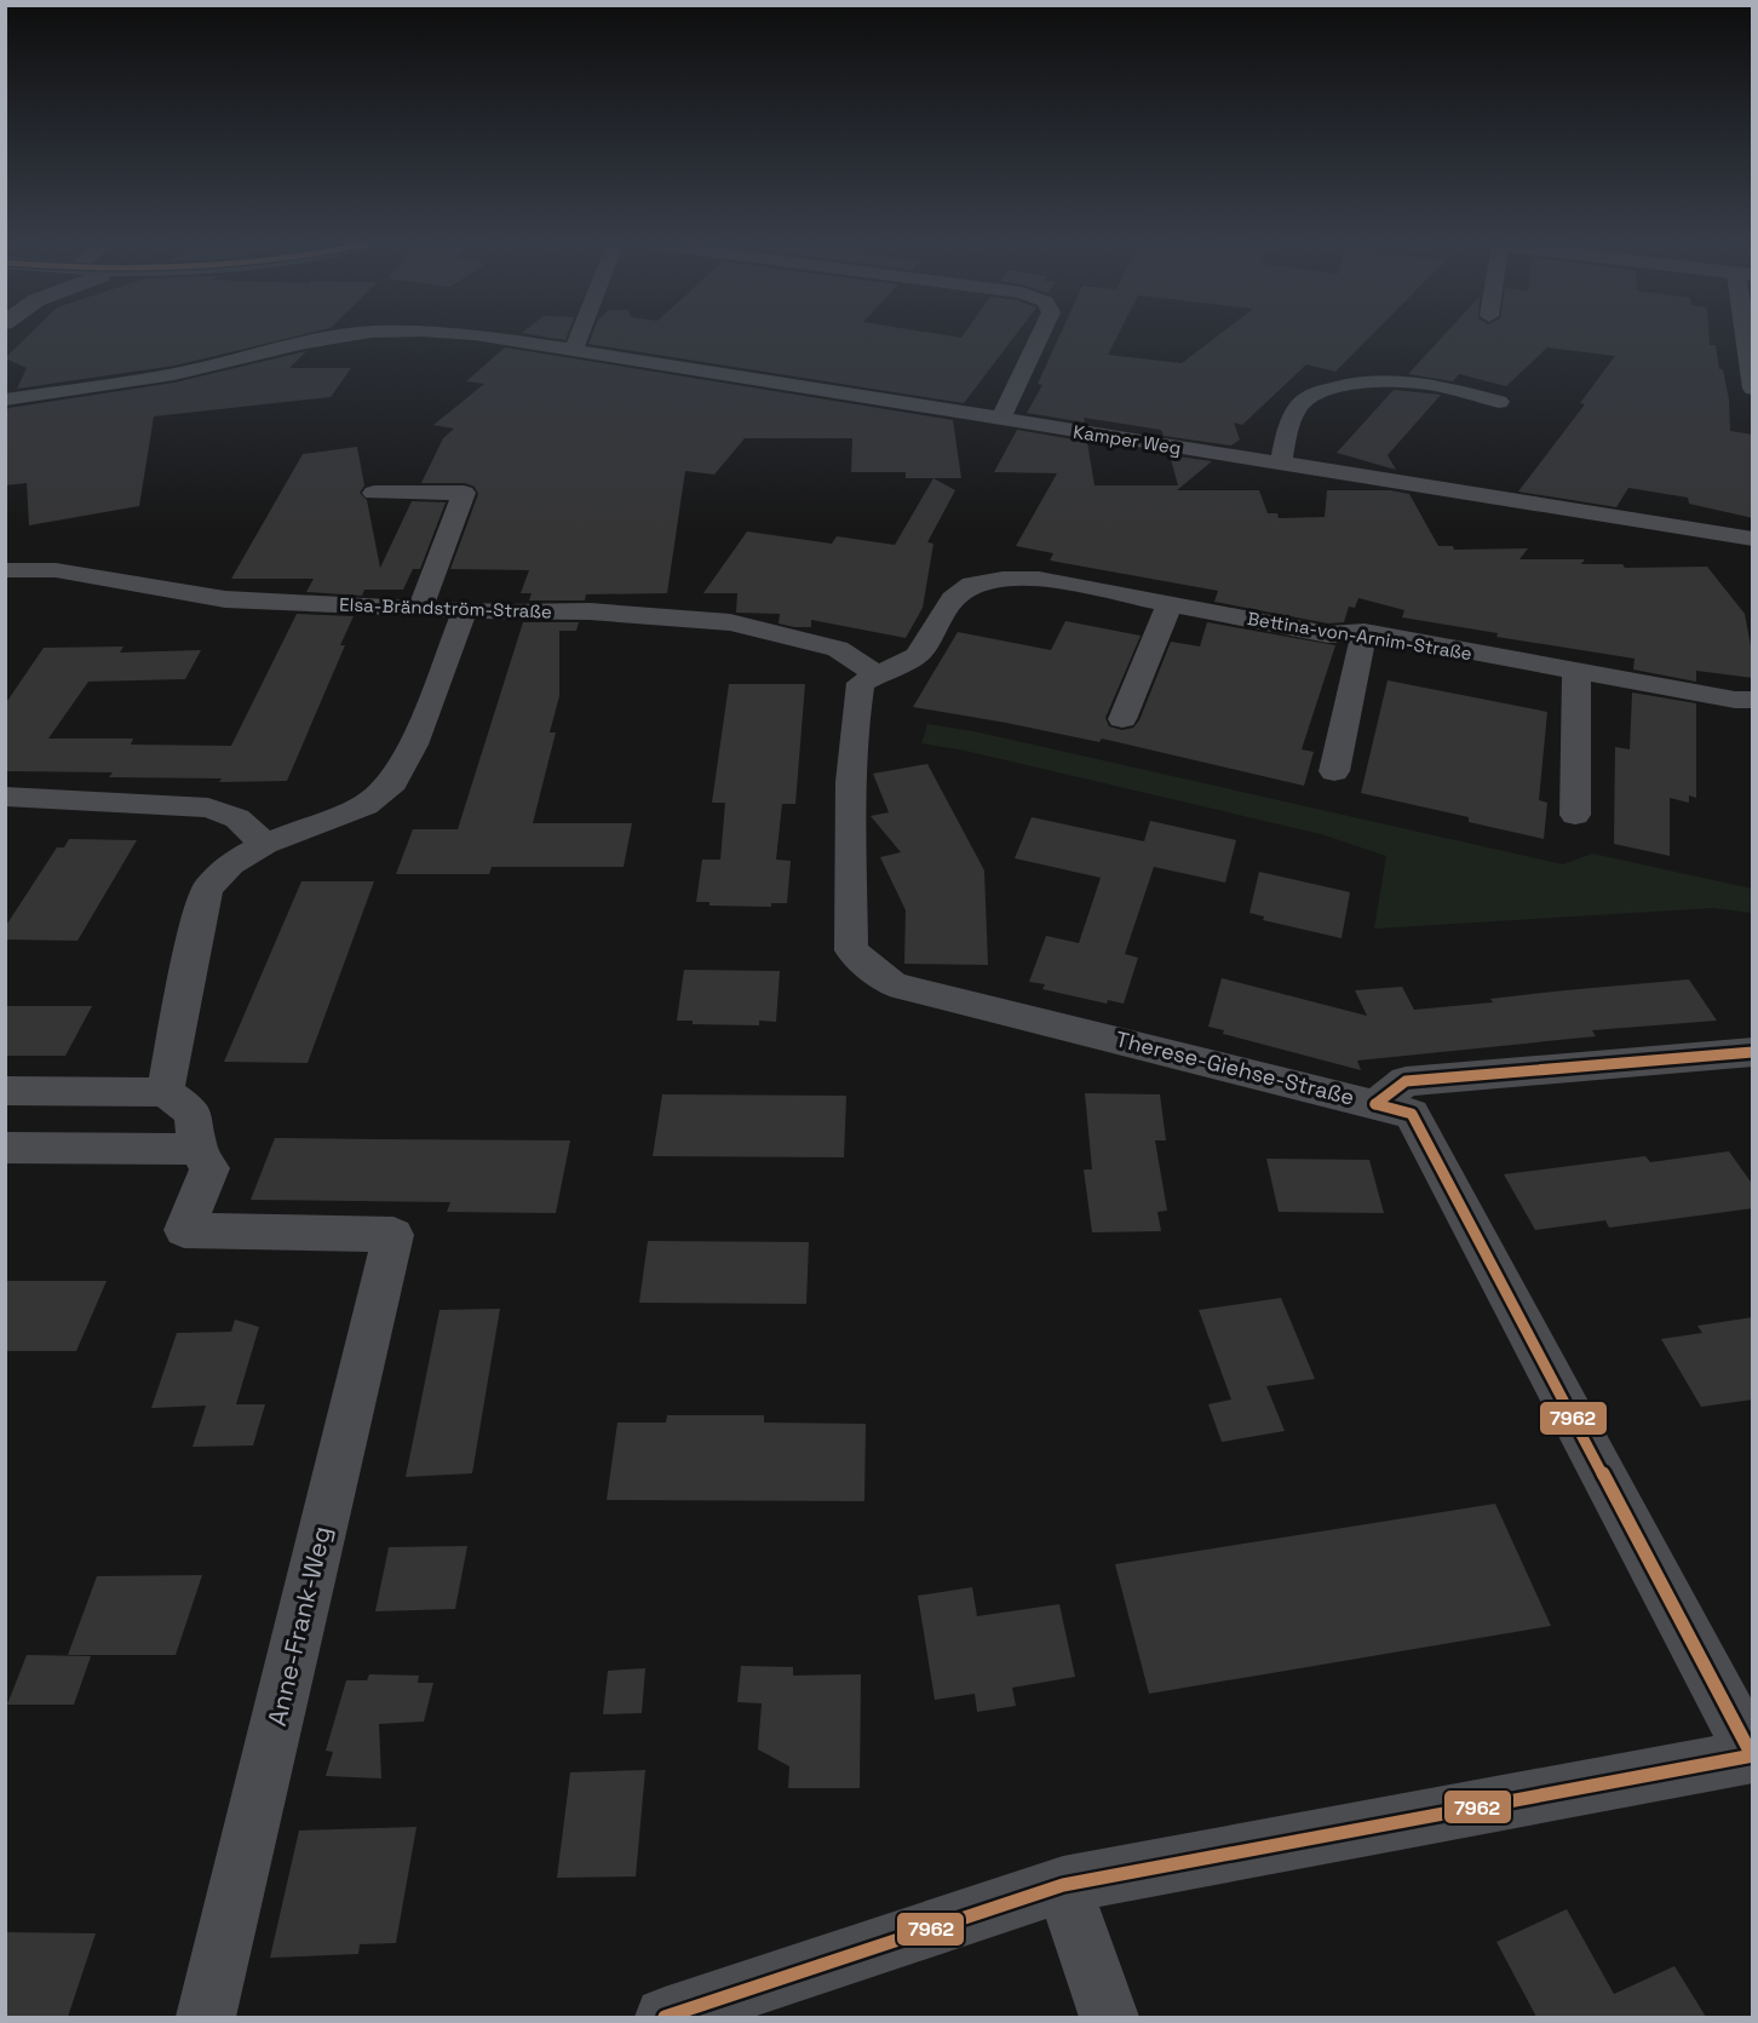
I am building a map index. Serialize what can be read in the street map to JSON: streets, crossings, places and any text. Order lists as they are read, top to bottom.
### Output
{
  "streets": {
    "street": [
      "Kamper Weg",
      "Elsa-Brändström-Straße",
      "Bettina-von-Arnim-Straße",
      "Therese-Giehse-Straße",
      "Anne-Frank-Weg"
    ]
  },
  "crossings": [
    ["Elsa-Brändström-Straße", "Bettina-von-Arnim-Straße"],
    ["Elsa-Brändström-Straße", "Therese-Giehse-Straße"],
    ["Bettina-von-Arnim-Straße", "Therese-Giehse-Straße"]
  ],
  "lines": ["transit line 7962"]
}
